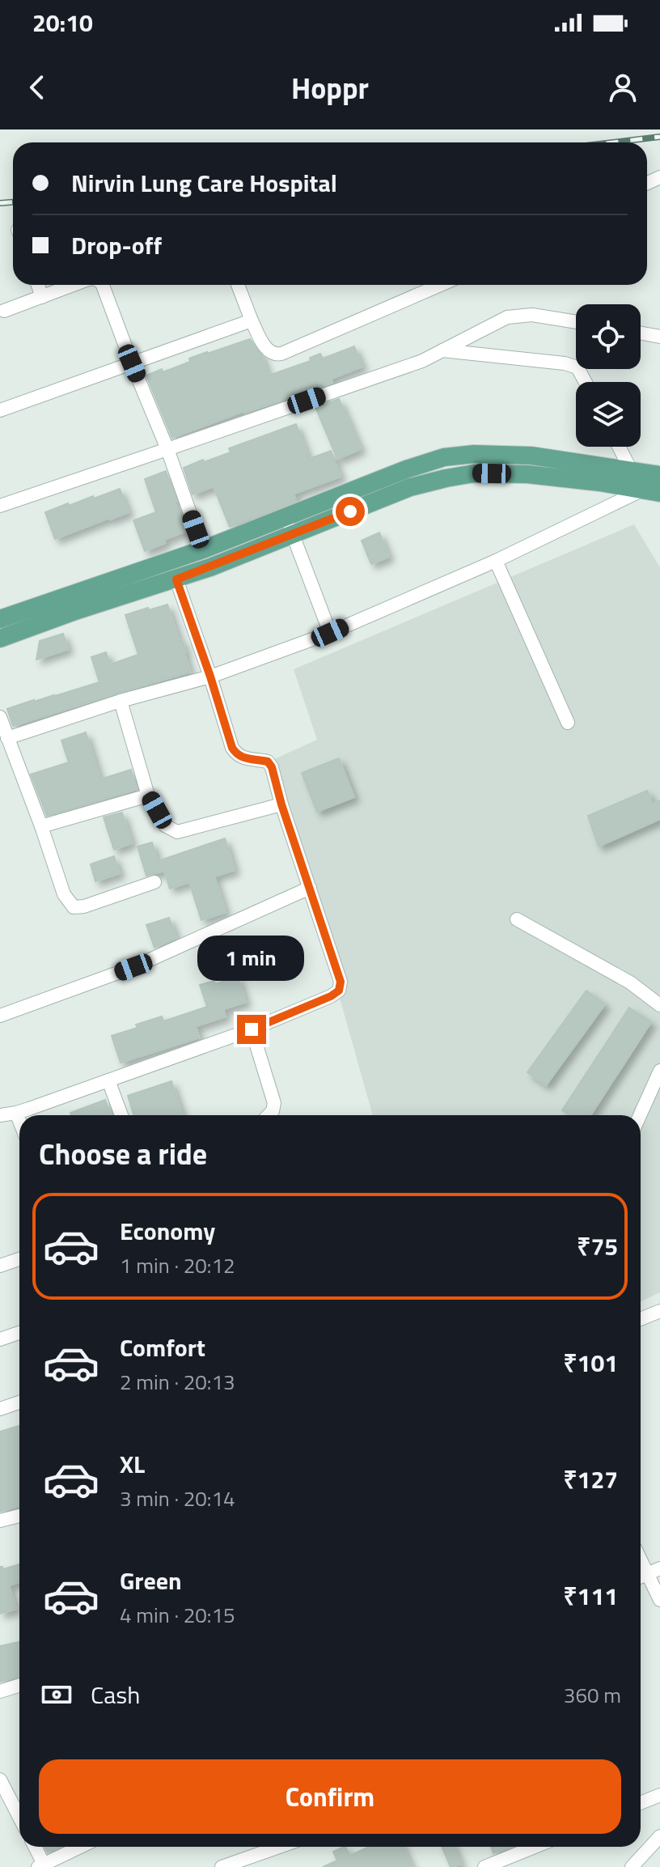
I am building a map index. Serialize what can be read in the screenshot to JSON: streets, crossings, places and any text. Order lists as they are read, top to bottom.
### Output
{
  "page": {
    "status": "20:10",
    "header": "Hoppr",
    "banner": ["Nirvin Lung Care Hospital", "Drop-off"],
    "bubble": "1 min",
    "heading": "Choose a ride",
    "list": [
      {
        "name": "Economy",
        "note": "1 min · 20:12",
        "value": "₹75"
      },
      {
        "name": "Comfort",
        "note": "2 min · 20:13",
        "value": "₹101"
      },
      {
        "name": "XL",
        "note": "3 min · 20:14",
        "value": "₹127"
      },
      {
        "name": "Green",
        "note": "4 min · 20:15",
        "value": "₹111"
      }
    ],
    "pay": ["Cash", "360 m"],
    "buttons": "Confirm"
  }
}
